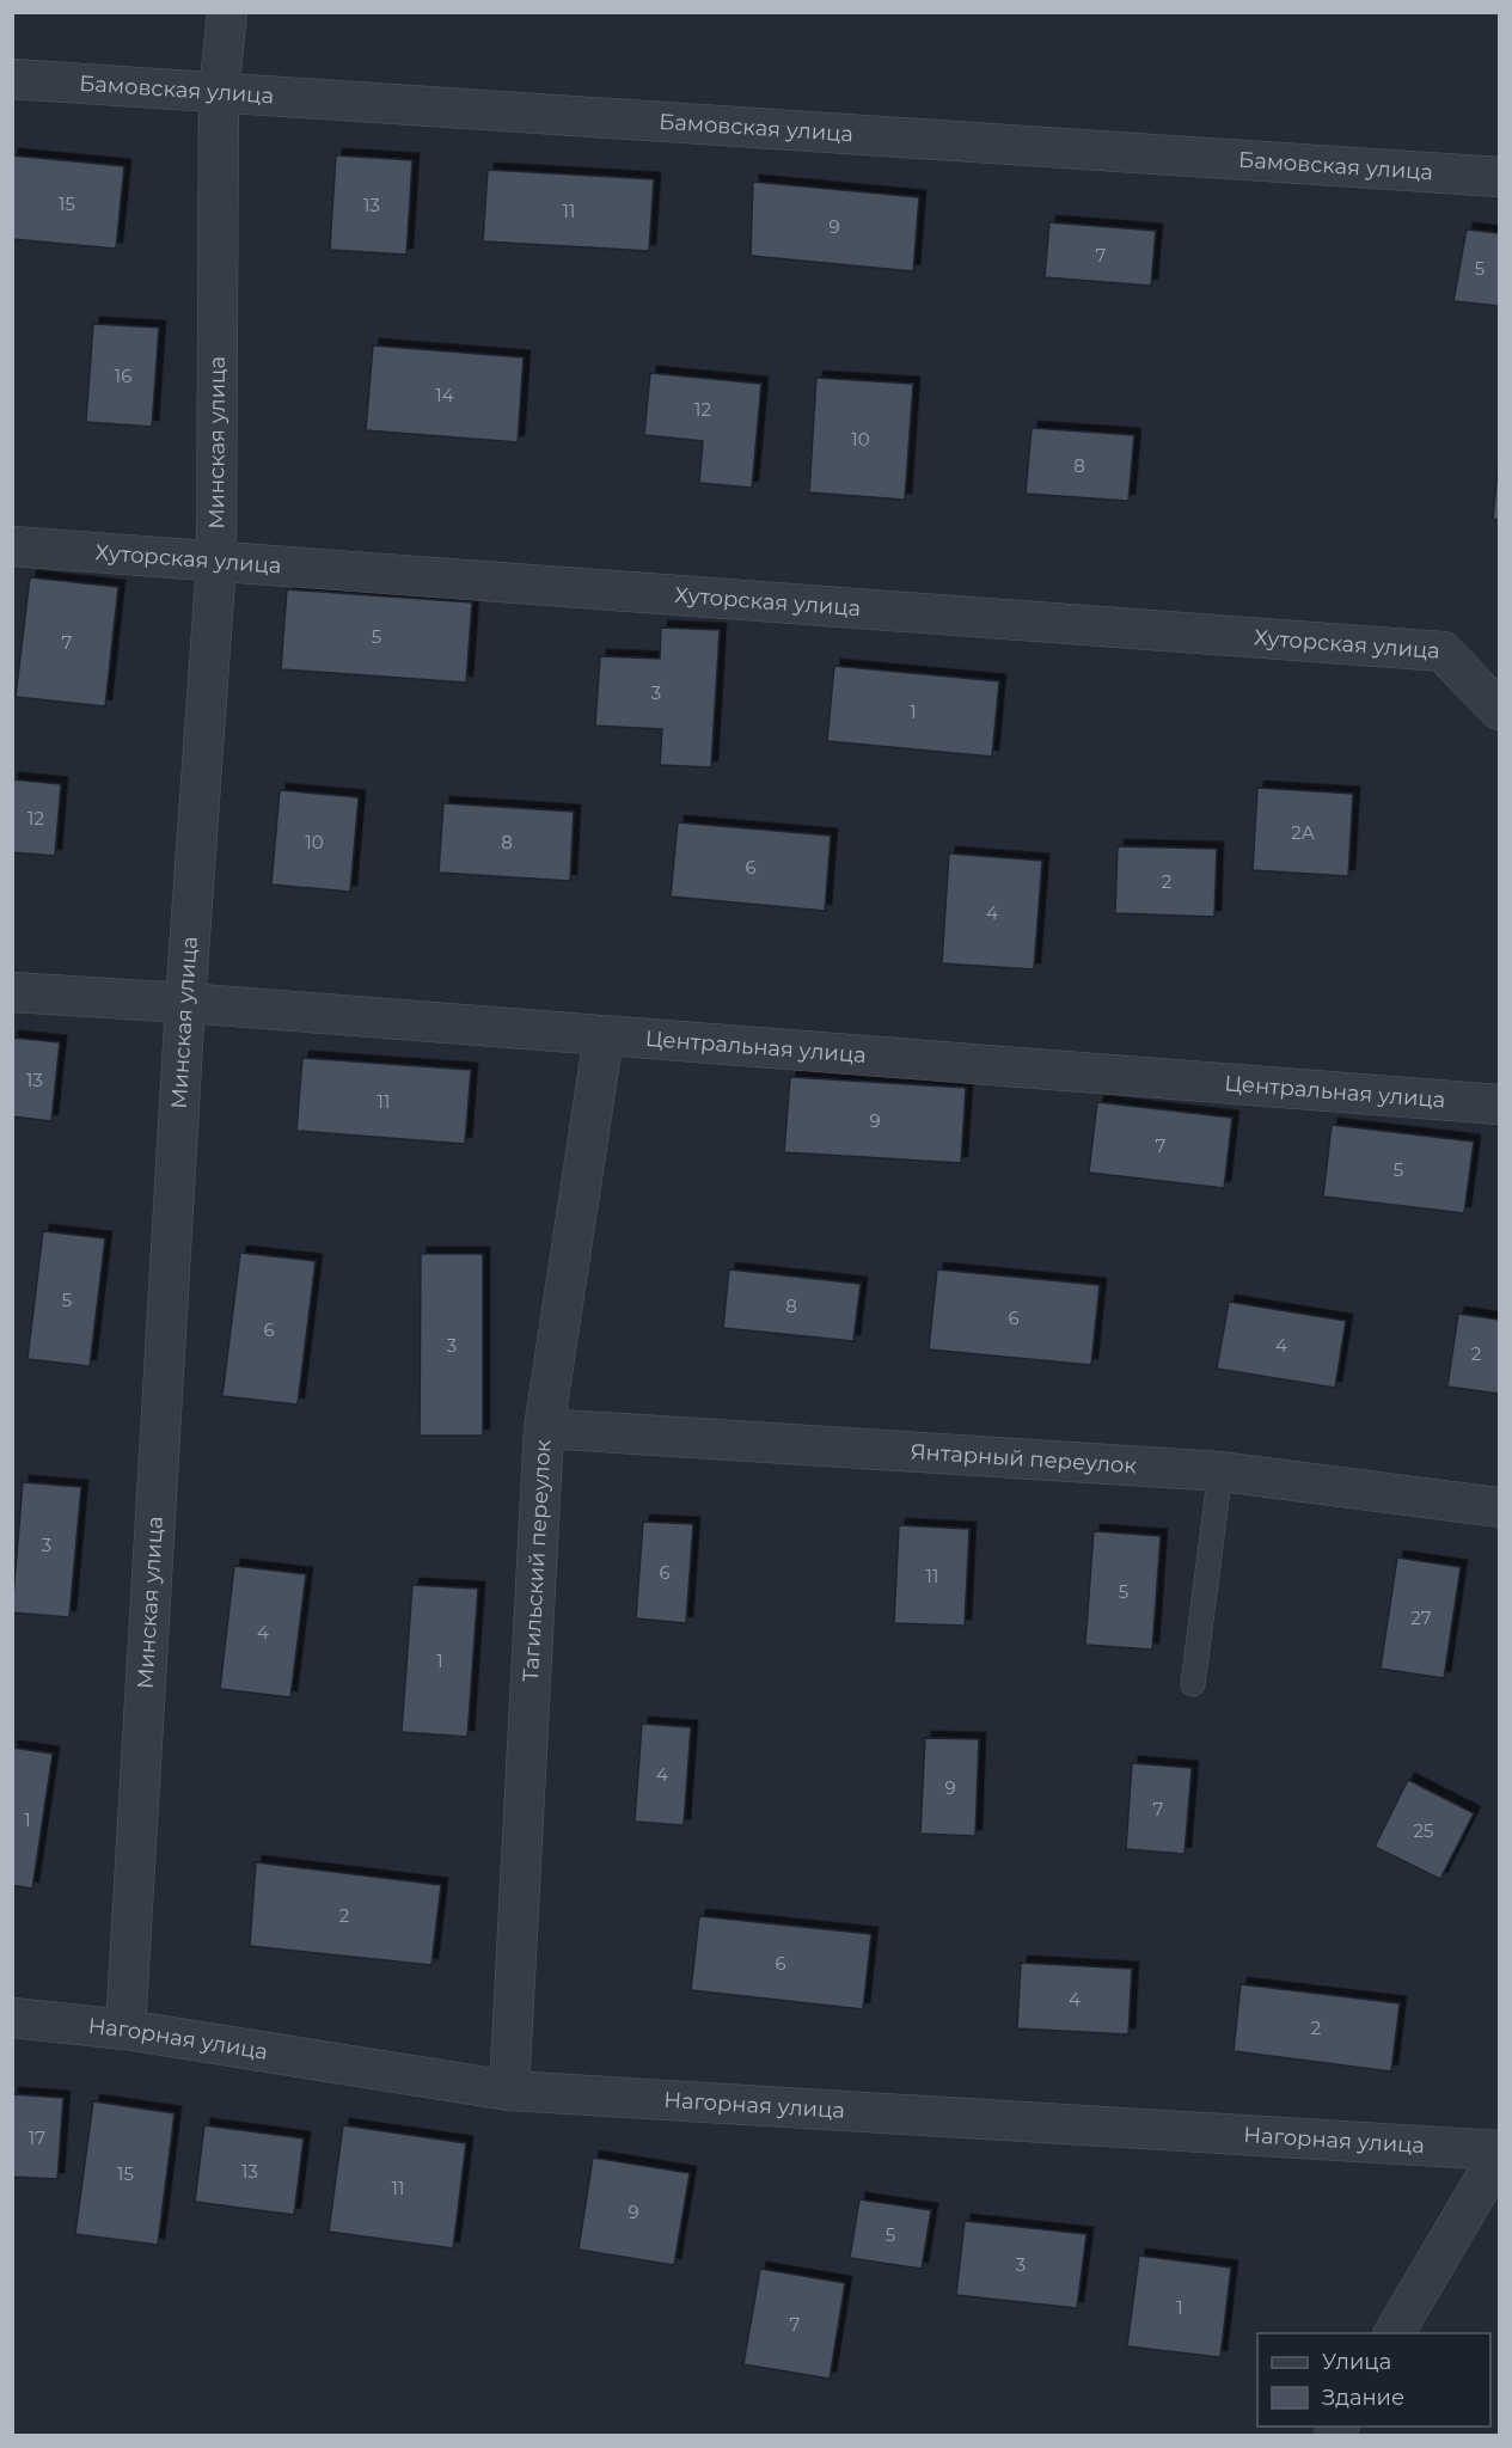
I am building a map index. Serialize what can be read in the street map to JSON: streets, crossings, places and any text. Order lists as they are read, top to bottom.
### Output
{
  "streets": {
    "street": [
      "Бамовская улица",
      "Минская улица",
      "Хуторская улица",
      "Центральная улица",
      "Янтарный переулок",
      "Тагильский переулок",
      "Нагорная улица"
    ]
  },
  "crossings": [
    ["Бамовская улица", "Минская улица"],
    ["Минская улица", "Хуторская улица"],
    ["Минская улица", "Центральная улица"],
    ["Минская улица", "Нагорная улица"],
    ["Центральная улица", "Тагильский переулок"],
    ["Янтарный переулок", "Тагильский переулок"],
    ["Тагильский переулок", "Нагорная улица"]
  ],
  "house_numbers": [
    "15",
    "13",
    "11",
    "9",
    "7",
    "5",
    "16",
    "14",
    "12",
    "10",
    "8",
    "5",
    "7",
    "3",
    "1",
    "12",
    "2А",
    "10",
    "8",
    "6",
    "2",
    "4",
    "13",
    "11",
    "9",
    "7",
    "5",
    "5",
    "8",
    "6",
    "6",
    "3",
    "4",
    "2",
    "3",
    "6",
    "11",
    "5",
    "27",
    "4",
    "1",
    "4",
    "9",
    "7",
    "1",
    "25",
    "2",
    "6",
    "4",
    "2",
    "17",
    "13",
    "15",
    "11",
    "9",
    "5",
    "3",
    "1",
    "7"
  ],
  "legend": ["Улица", "Здание"]
}
